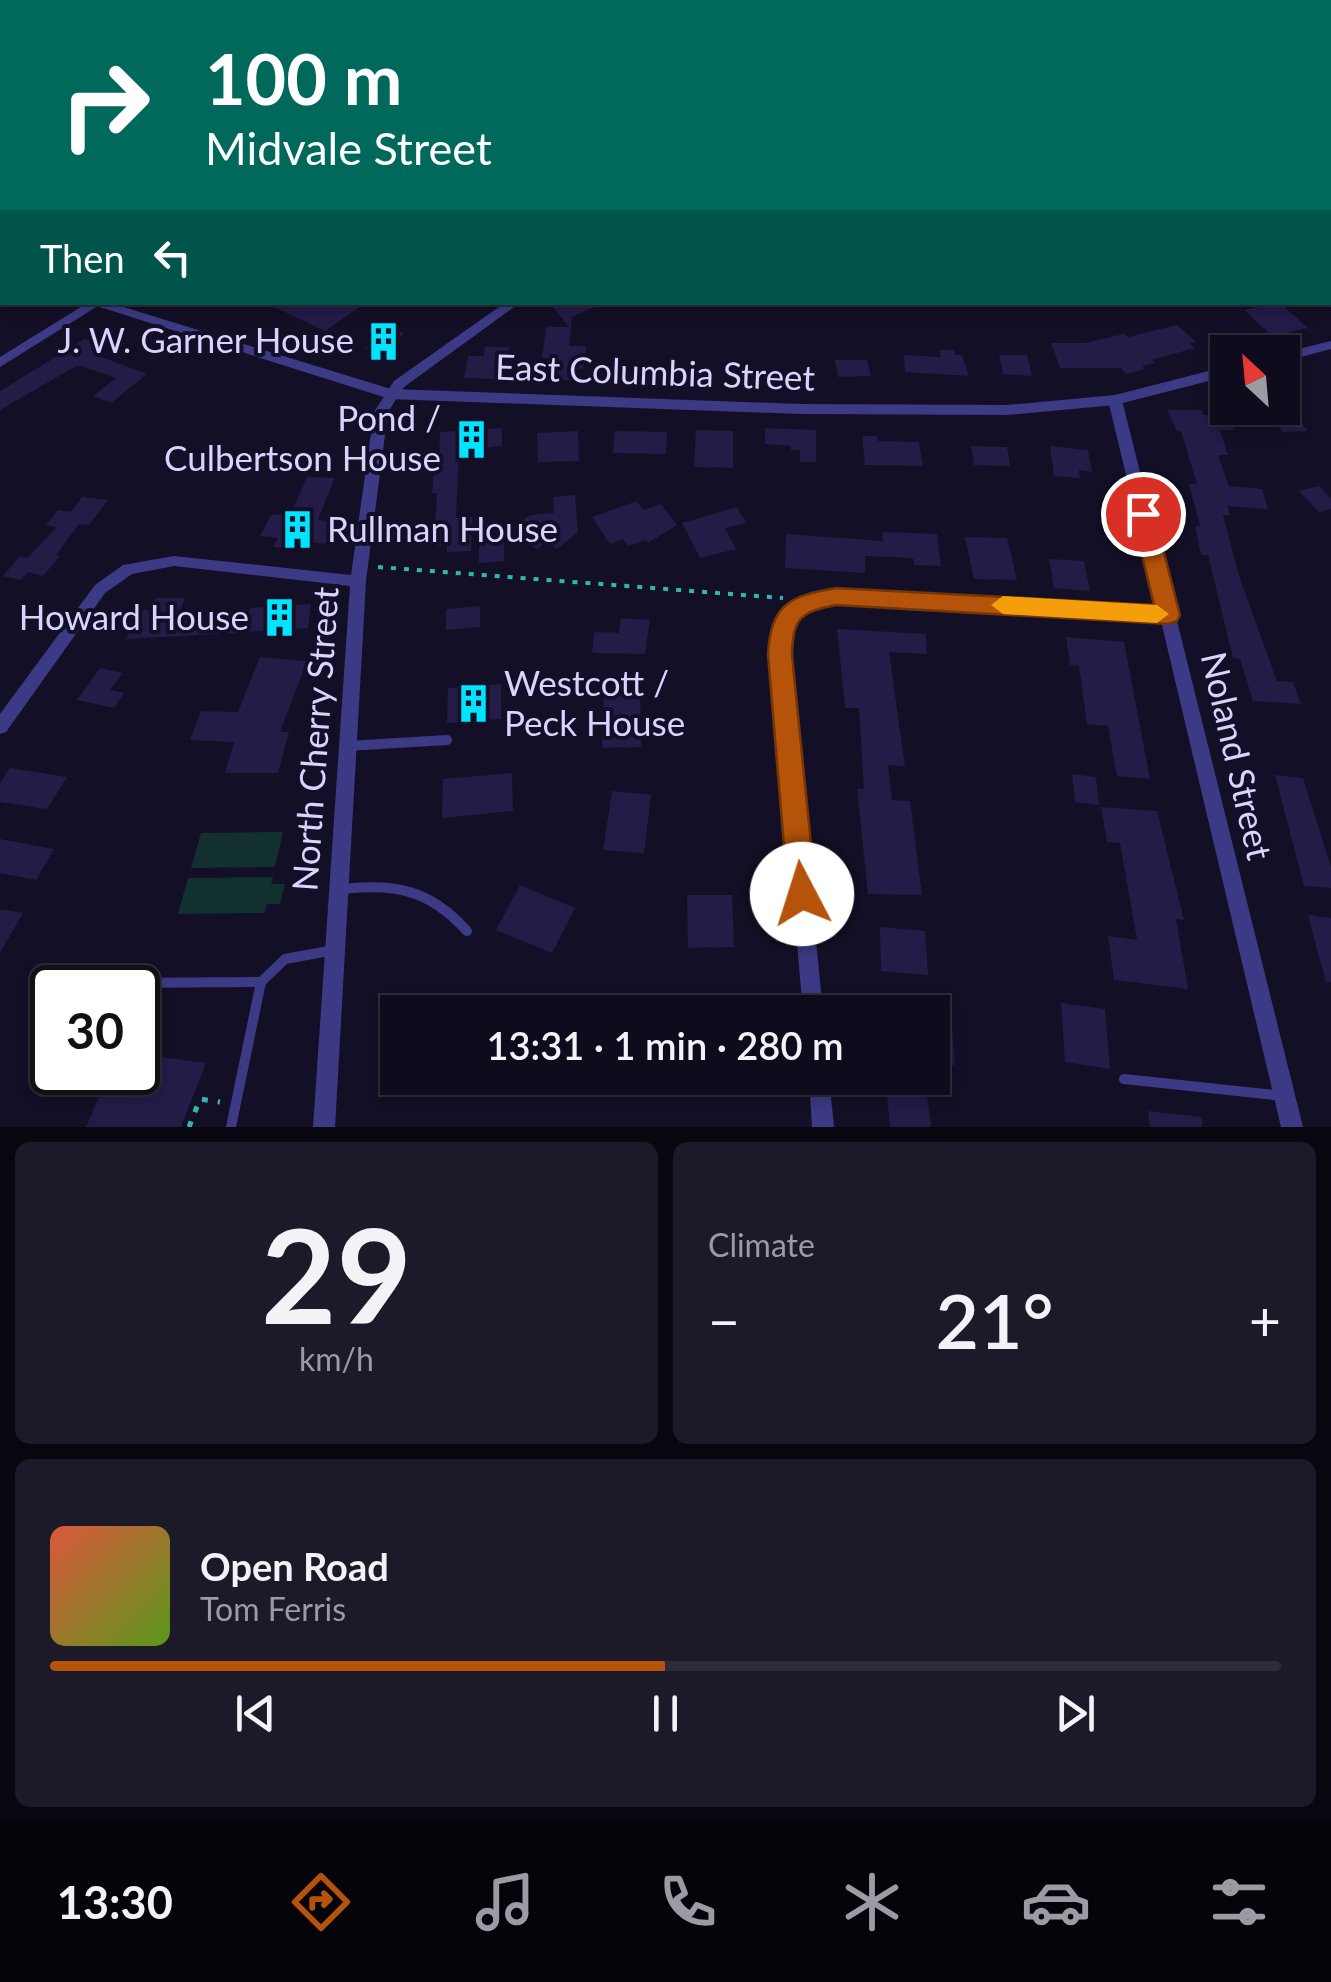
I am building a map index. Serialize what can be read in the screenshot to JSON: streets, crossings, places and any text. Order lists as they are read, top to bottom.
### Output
{
  "streets": {
    "street": ["East Columbia Street", "North Cherry Street", "Noland Street"]
  },
  "crossings": [
    ["East Columbia Street", "North Cherry Street"],
    ["East Columbia Street", "Noland Street"]
  ],
  "places": {
    "building": [
      "J. W. Garner House",
      "Pond / Culbertson House",
      "Rullman House",
      "Howard House",
      "Westcott / Peck House"
    ]
  },
  "north": "top left",
  "page": {
    "turn": ["100 m", "Midvale Street"],
    "then": "Then",
    "limit": "30",
    "trip": "13:31 · 1 min · 280 m",
    "tile": [
      ["29", "km/h"],
      "Climate"
    ],
    "heat": ["−", "21°", "+"],
    "song": ["Open Road", "Tom Ferris"],
    "tabs": "13:30"
  }
}
